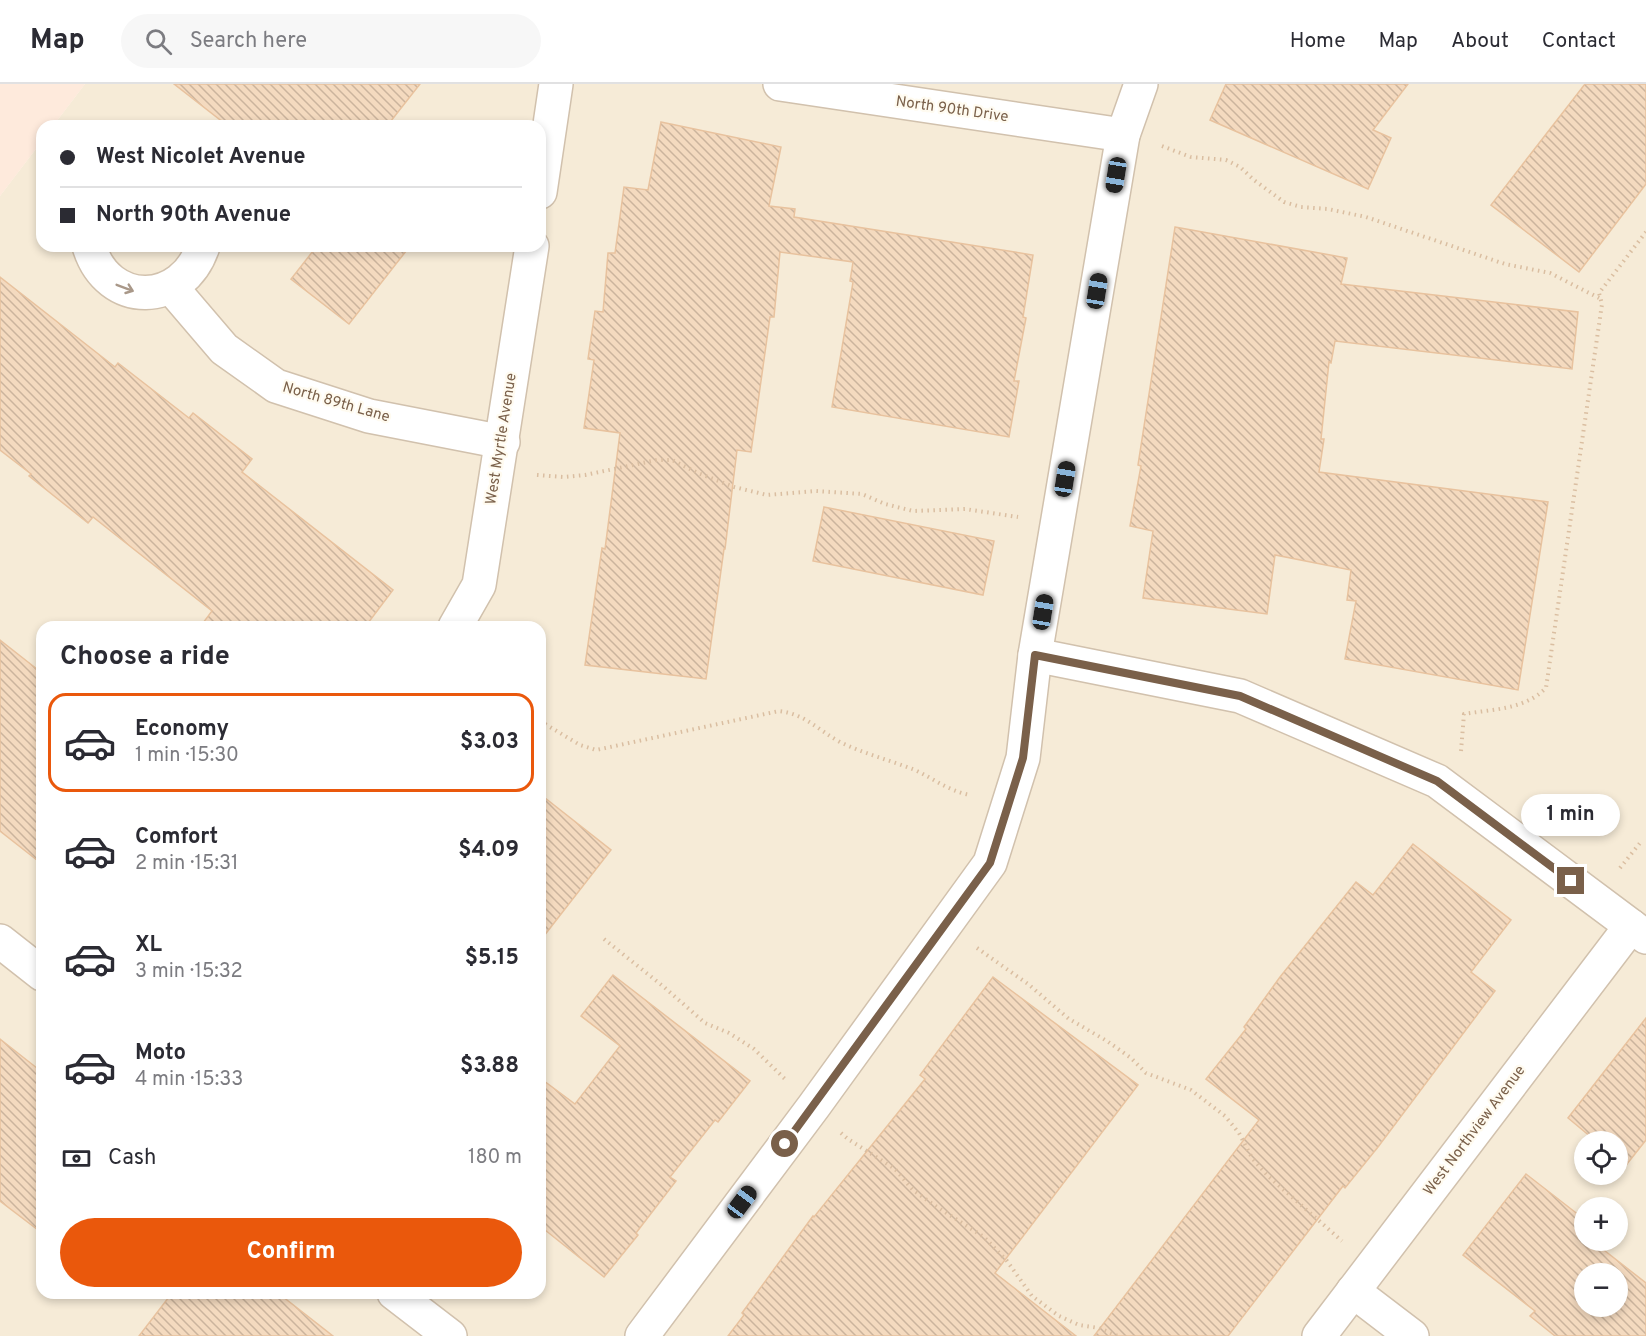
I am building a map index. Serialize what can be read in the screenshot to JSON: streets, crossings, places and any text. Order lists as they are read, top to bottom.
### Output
{
  "streets": {
    "street": [
      "North 90th Drive",
      "North 89th Lane",
      "West Myrtle Avenue",
      "West Northview Avenue"
    ]
  },
  "crossings": [
    ["North 89th Lane", "West Myrtle Avenue"]
  ],
  "page": {
    "header": "Map",
    "search": "Search here",
    "nav": [
      "Home",
      "Map",
      "About",
      "Contact"
    ],
    "banner": ["West Nicolet Avenue", "North 90th Avenue"],
    "heading": "Choose a ride",
    "list": [
      {
        "name": "Economy",
        "note": "1 min · 15:30",
        "value": "$3.03"
      },
      {
        "name": "Comfort",
        "note": "2 min · 15:31",
        "value": "$4.09"
      },
      {
        "name": "XL",
        "note": "3 min · 15:32",
        "value": "$5.15"
      },
      {
        "name": "Moto",
        "note": "4 min · 15:33",
        "value": "$3.88"
      }
    ],
    "bubble": "1 min",
    "pay": ["Cash", "180 m"],
    "map_buttons": ["+", "−"],
    "buttons": "Confirm"
  }
}
